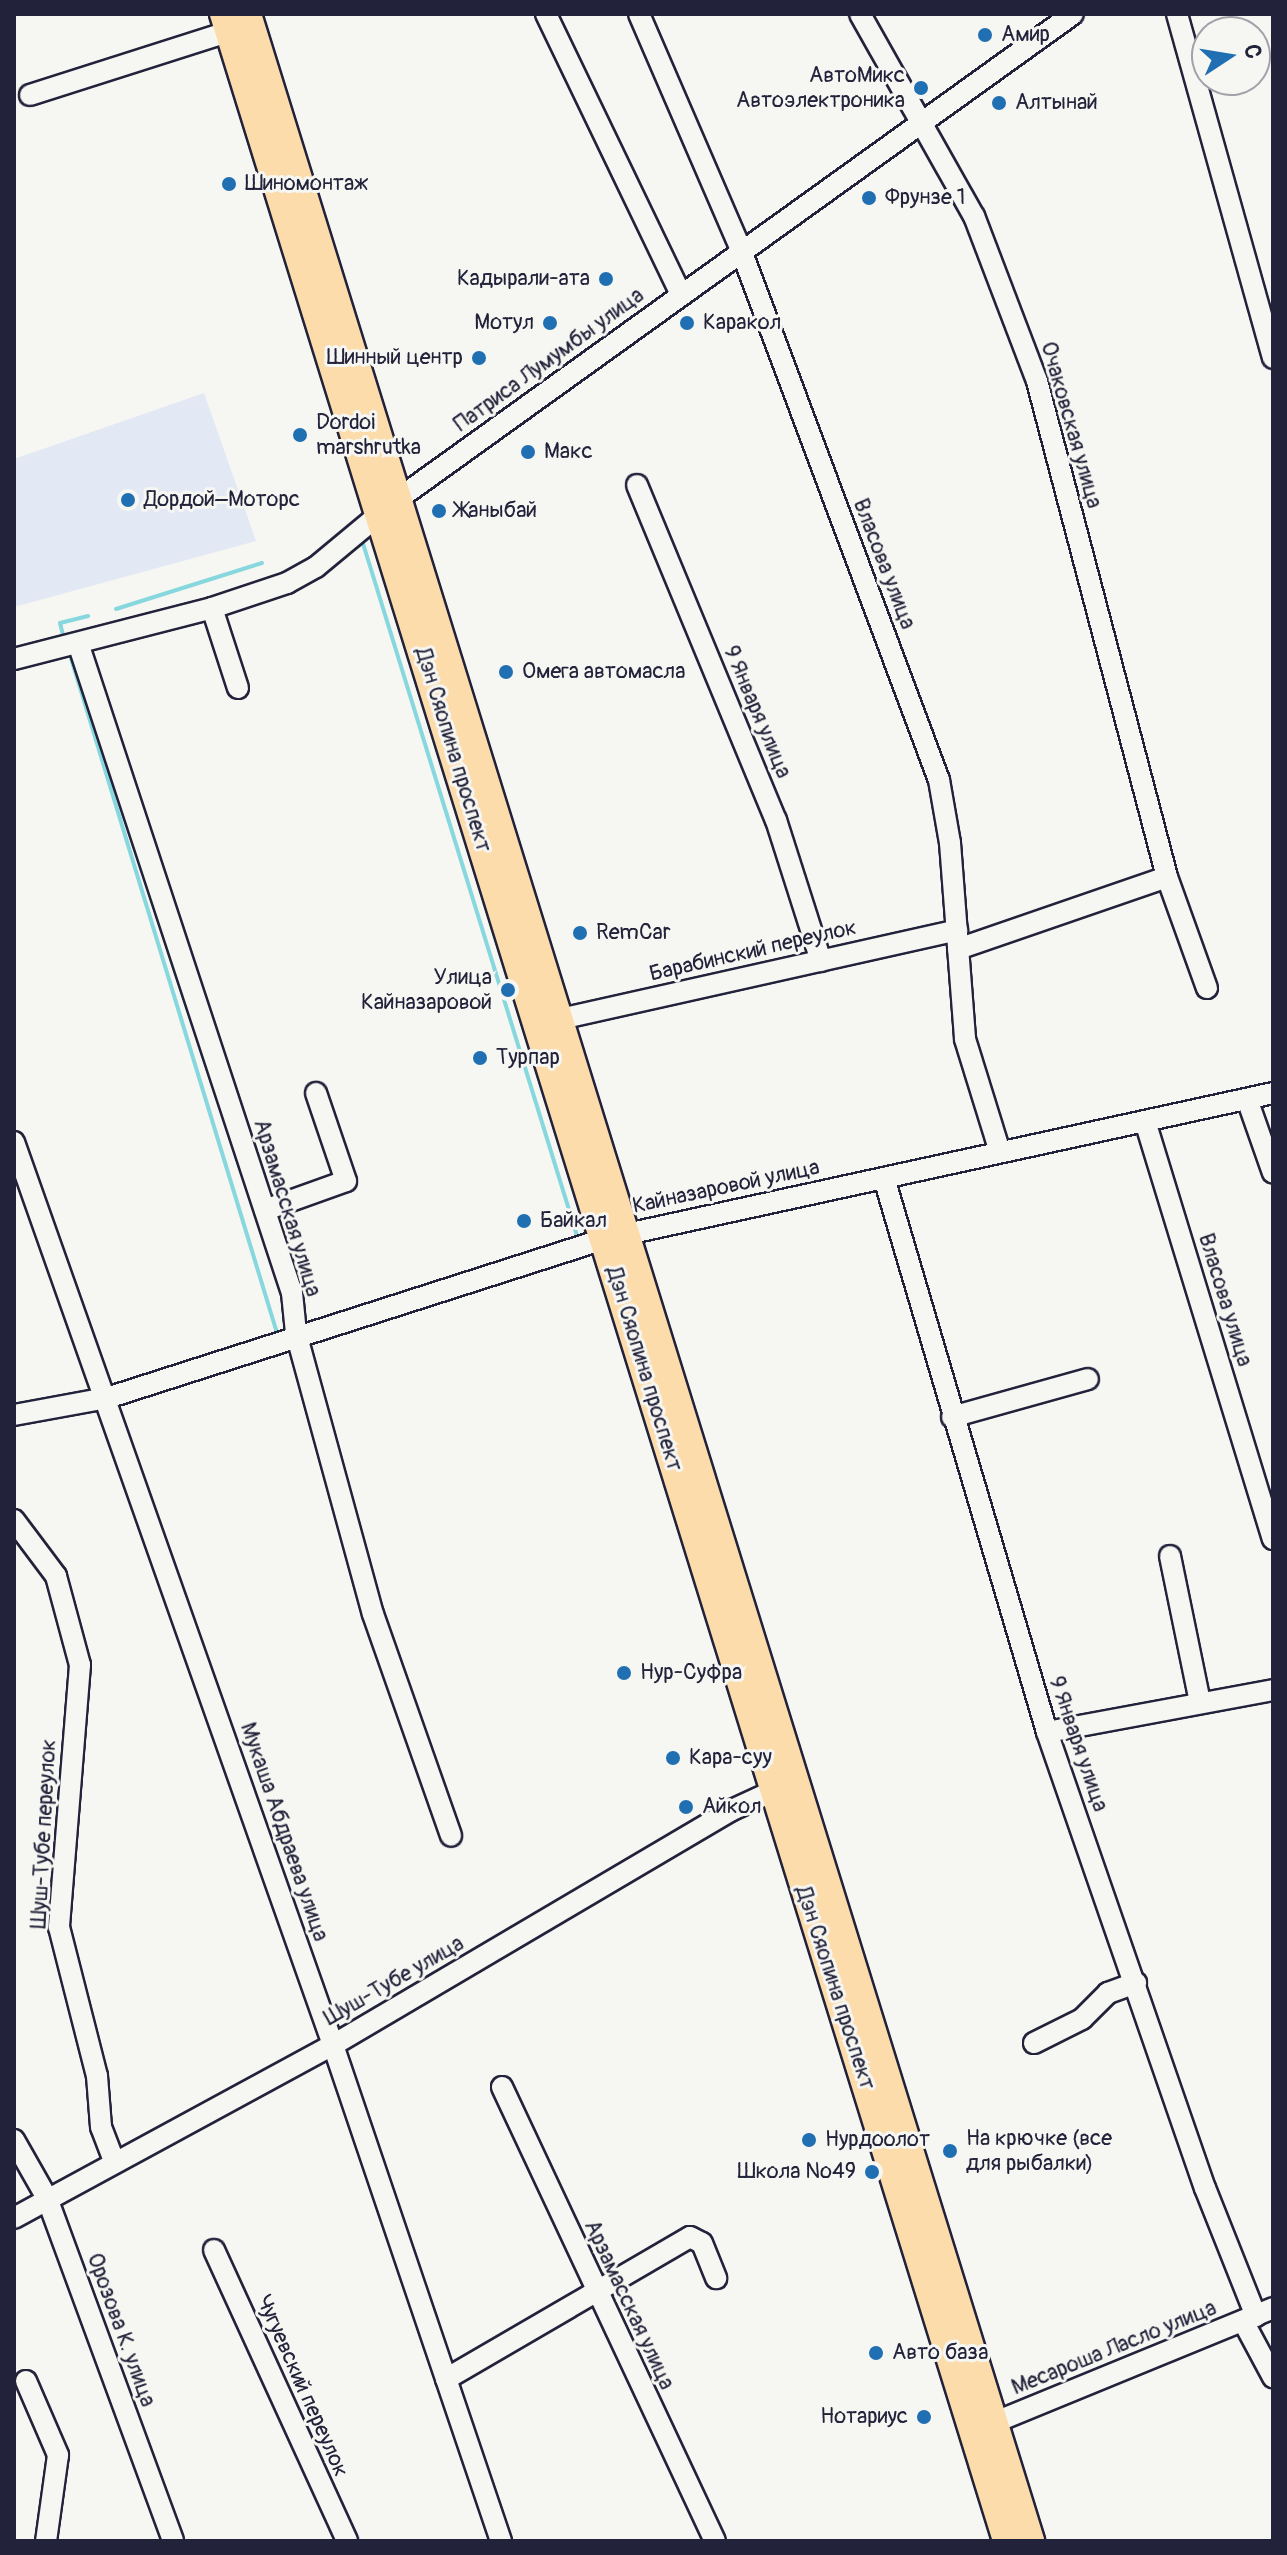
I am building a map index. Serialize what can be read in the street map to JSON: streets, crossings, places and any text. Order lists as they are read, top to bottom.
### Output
{
  "streets": {
    "main road": ["Дэн Сяопина проспект"],
    "street": [
      "Патриса Лумумбы улица",
      "Очаковская улица",
      "Власова улица",
      "9 Января улица",
      "Барабинский переулок",
      "Кайназаровой улица",
      "Арзамасская улица",
      "Мукаша Абдраева улица",
      "Шуш-Тубе переулок",
      "Шуш-Тубе улица",
      "Орозова К. улица",
      "Месароша Ласло улица",
      "Чугуевский переулок"
    ]
  },
  "crossings": [
    ["Патриса Лумумбы улица", "Очаковская улица"],
    ["Патриса Лумумбы улица", "Власова улица"],
    ["Патриса Лумумбы улица", "Дэн Сяопина проспект"],
    ["Патриса Лумумбы улица", "Арзамасская улица"],
    ["Власова улица", "Барабинский переулок"],
    ["Власова улица", "Кайназаровой улица"],
    ["9 Января улица", "Барабинский переулок"],
    ["9 Января улица", "Кайназаровой улица"],
    ["9 Января улица", "Месароша Ласло улица"],
    ["Дэн Сяопина проспект", "Барабинский переулок"],
    ["Дэн Сяопина проспект", "Кайназаровой улица"],
    ["Дэн Сяопина проспект", "Шуш-Тубе улица"],
    ["Дэн Сяопина проспект", "Месароша Ласло улица"],
    ["Кайназаровой улица", "Арзамасская улица"],
    ["Кайназаровой улица", "Мукаша Абдраева улица"],
    ["Мукаша Абдраева улица", "Шуш-Тубе улица"],
    ["Шуш-Тубе переулок", "Шуш-Тубе улица"],
    ["Шуш-Тубе улица", "Орозова К. улица"]
  ],
  "places": [
    "Амир",
    "АвтоМикс Автоэлектроника",
    "Алтынай",
    "Шиномонтаж",
    "Фрунзе 1",
    "Кадырали-ата",
    "Мотул",
    "Каракол",
    "Шинный центр",
    "Dordoi marshrutka",
    "Макс",
    "Дордой–Моторс",
    "Жаныбай",
    "Омега автомасла",
    "RemCar",
    "Улица Кайназаровой",
    "Турпар",
    "Байкал",
    "Нур-Суфра",
    "Кара-суу",
    "Айкол",
    "Нурдоолот",
    "На крючке (все для рыбалки)",
    "Школа №49",
    "Авто база",
    "Нотариус"
  ],
  "north": "right"
}
